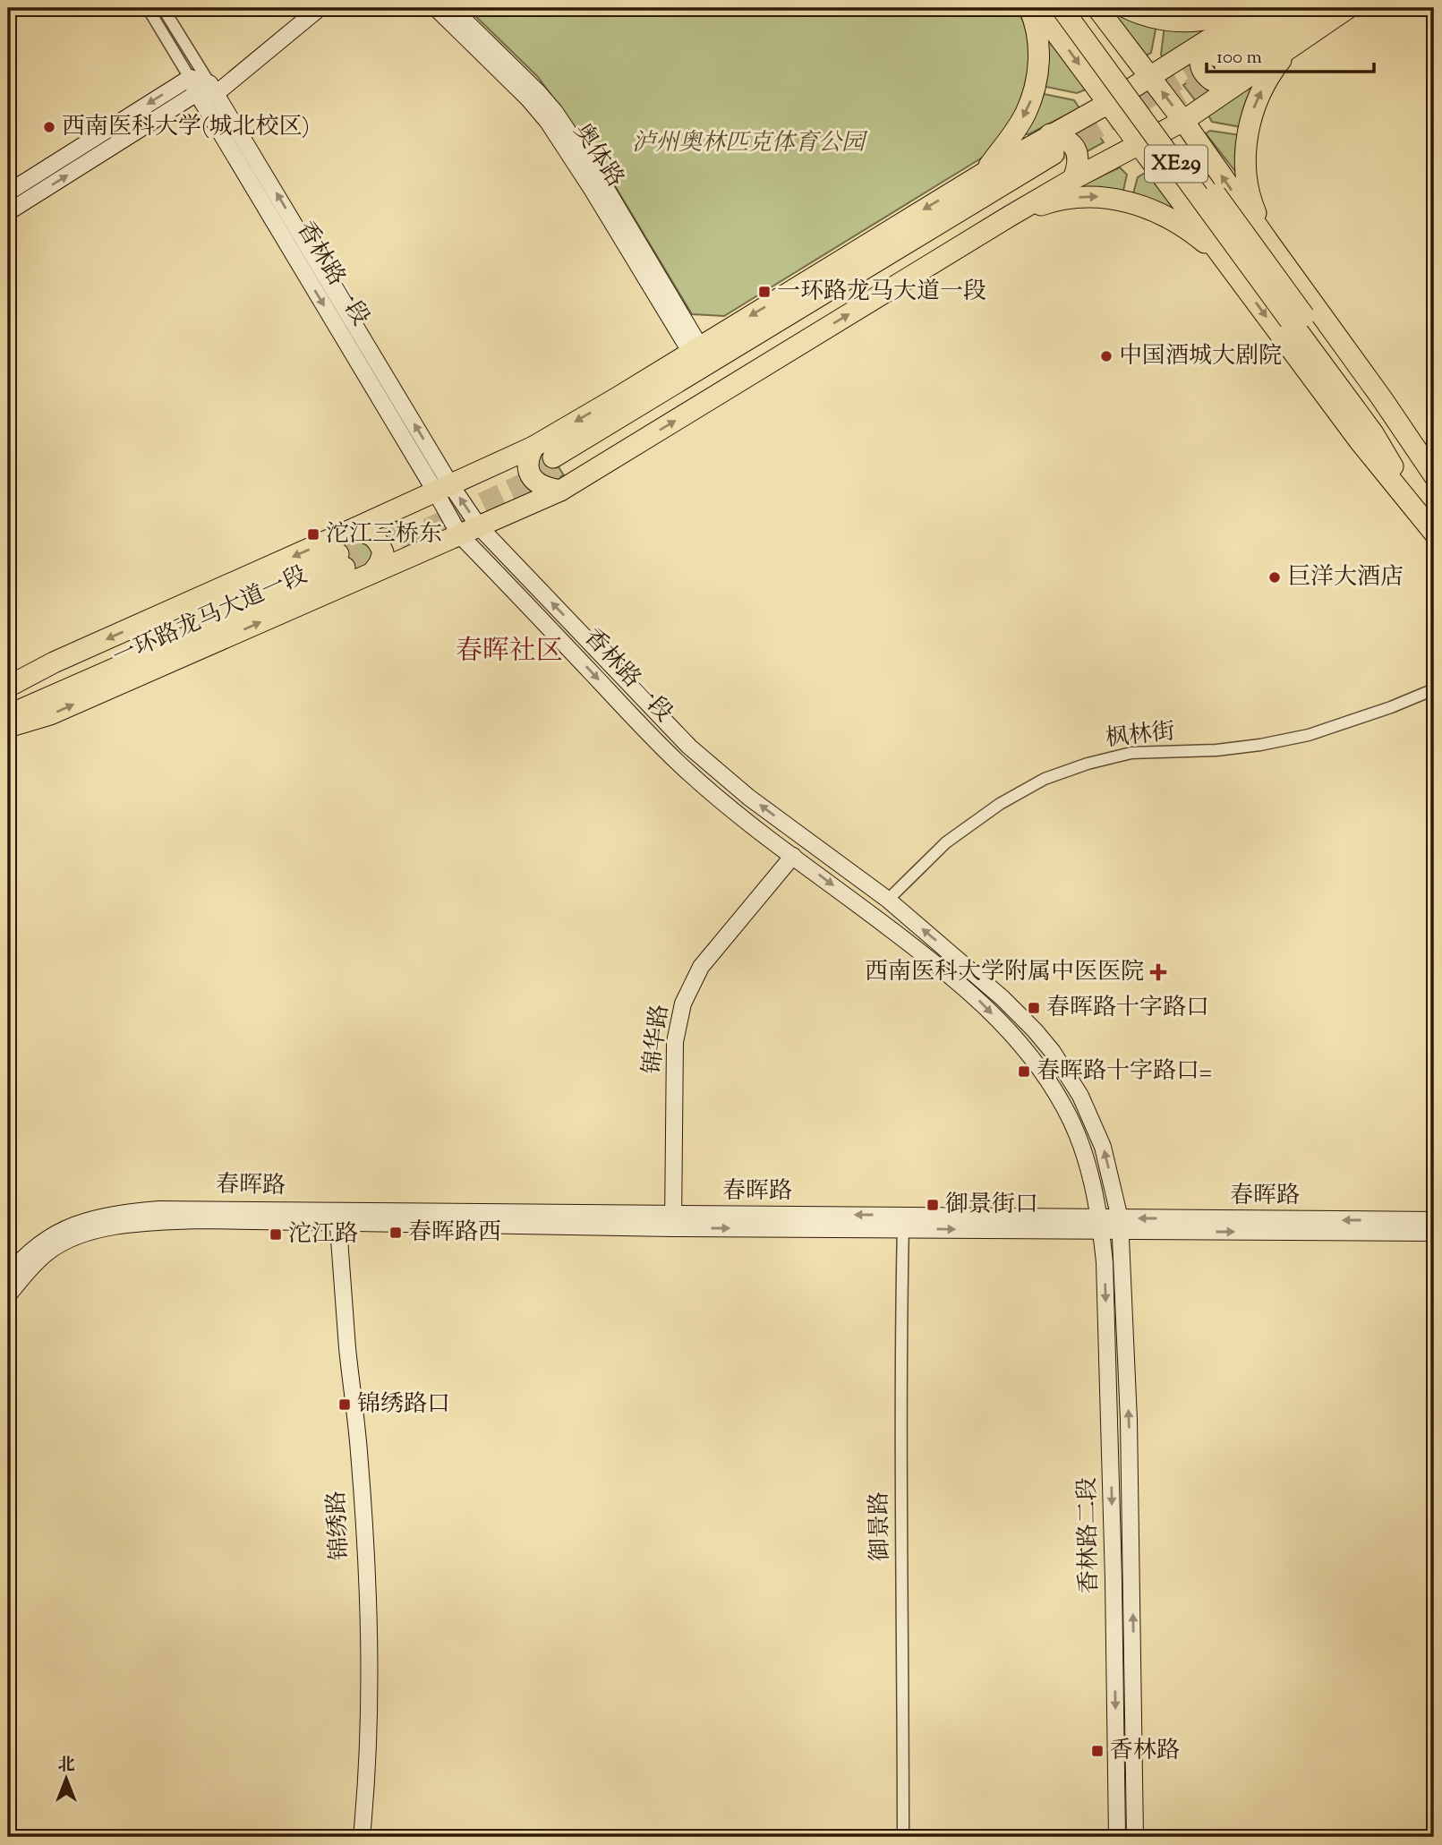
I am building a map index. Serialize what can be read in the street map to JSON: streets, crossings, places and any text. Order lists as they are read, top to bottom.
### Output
{
  "streets": {
    "highway": ["XE29", "一环路龙马大道一段"],
    "street": [
      "奥体路",
      "香林路一段",
      "枫林街",
      "锦华路",
      "春晖路",
      "锦绣路",
      "御景路",
      "香林路二段"
    ]
  },
  "crossings": [
    ["奥体路", "一环路龙马大道一段"],
    ["香林路一段", "一环路龙马大道一段"],
    ["香林路一段", "枫林街"],
    ["香林路一段", "锦华路"],
    ["香林路一段", "春晖路"],
    ["香林路一段", "香林路二段"],
    ["锦华路", "春晖路"],
    ["春晖路", "锦绣路"],
    ["春晖路", "御景路"],
    ["春晖路", "香林路二段"]
  ],
  "districts": ["春晖社区"],
  "parks": ["泸州奥林匹克体育公园"],
  "places": {
    "other": ["西南医科大学(城北校区)", "中国酒城大剧院", "巨洋大酒店"],
    "transit": [
      "一环路龙马大道一段",
      "沱江三桥东",
      "春晖路十字路口",
      "春晖路十字路口=",
      "御景街口",
      "春晖路西",
      "沱江路",
      "锦绣路口",
      "香林路"
    ],
    "health": ["西南医科大学附属中医医院"]
  },
  "scale_bar": "100 m",
  "north": "top"
}
